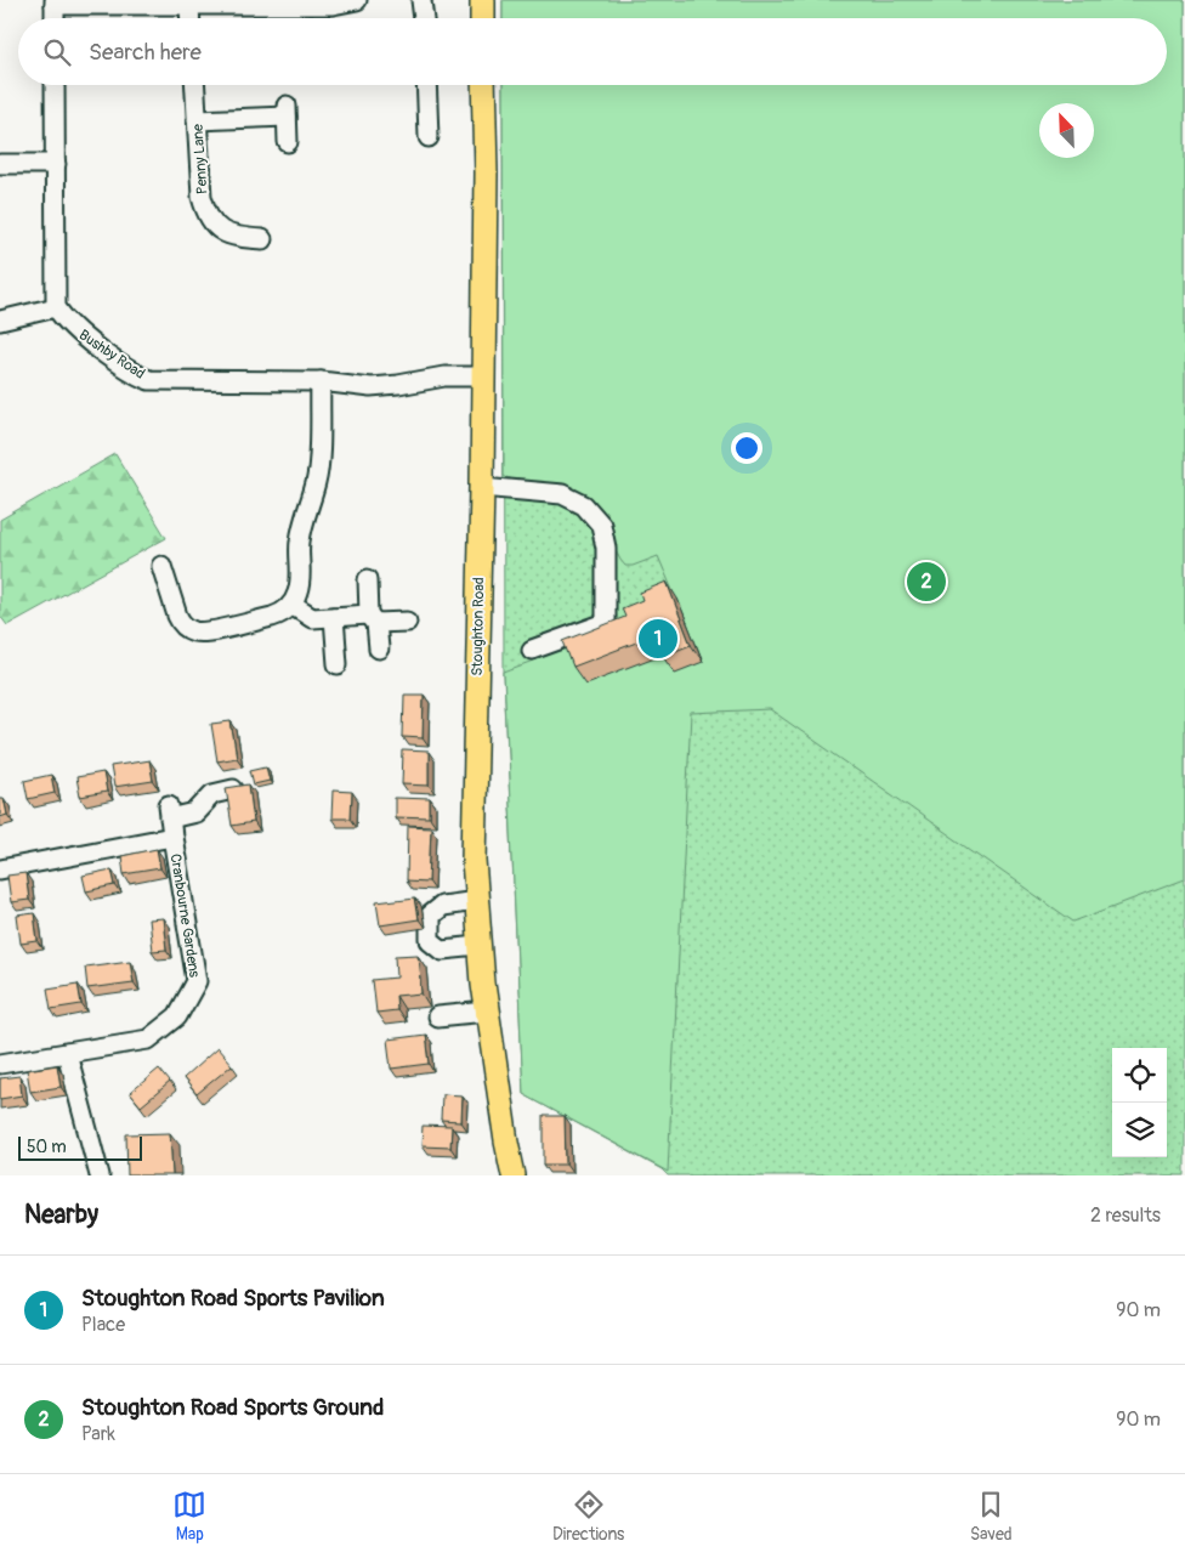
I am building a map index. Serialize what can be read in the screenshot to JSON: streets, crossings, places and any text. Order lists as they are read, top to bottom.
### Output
{
  "streets": {
    "main road": ["Stoughton Road"],
    "street": ["Penny Lane", "Bushby Road", "Cranbourne Gardens"]
  },
  "crossings": [
    ["Bushby Road", "Stoughton Road"]
  ],
  "scale_bar": "50 m",
  "north": "top left",
  "page": {
    "search": "Search here",
    "pins": ["2", "1"],
    "scale": "50 m",
    "heading": ["Nearby", "2 results"],
    "list": [
      {
        "mark": "1",
        "name": "Stoughton Road Sports Pavilion",
        "note": "Place",
        "value": "90 m"
      },
      {
        "mark": "2",
        "name": "Stoughton Road Sports Ground",
        "note": "Park",
        "value": "90 m"
      }
    ],
    "nav": ["Map", "Directions", "Saved"]
  }
}
